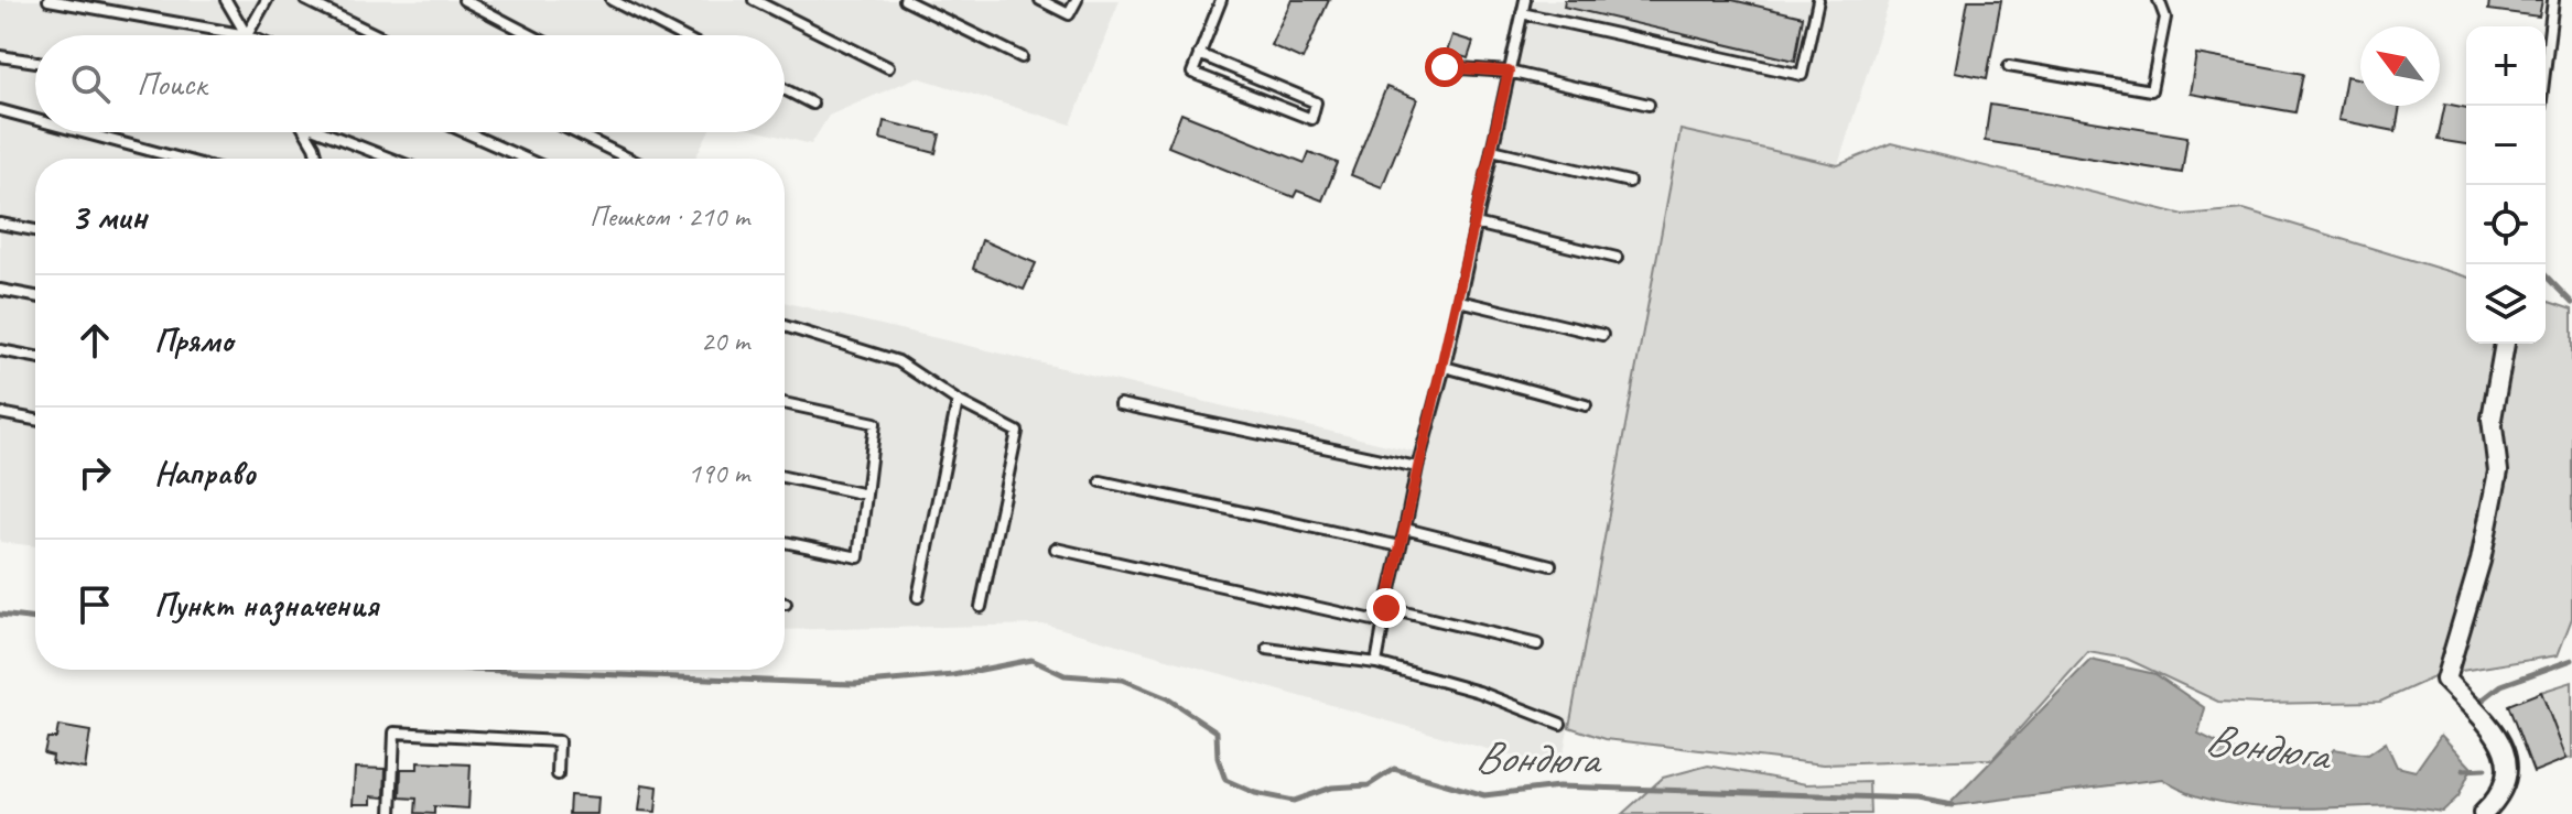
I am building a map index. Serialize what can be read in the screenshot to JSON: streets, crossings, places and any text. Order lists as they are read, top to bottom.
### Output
{
  "water": ["Вондюга"],
  "north": "top left",
  "page": {
    "map_buttons": ["+", "−"],
    "search": "Поиск",
    "heading": ["3 мин", "Пешком · 210 m"],
    "list": [
      ["Прямо", "20 m"],
      ["Направо", "190 m"],
      "Пункт назначения"
    ]
  }
}
